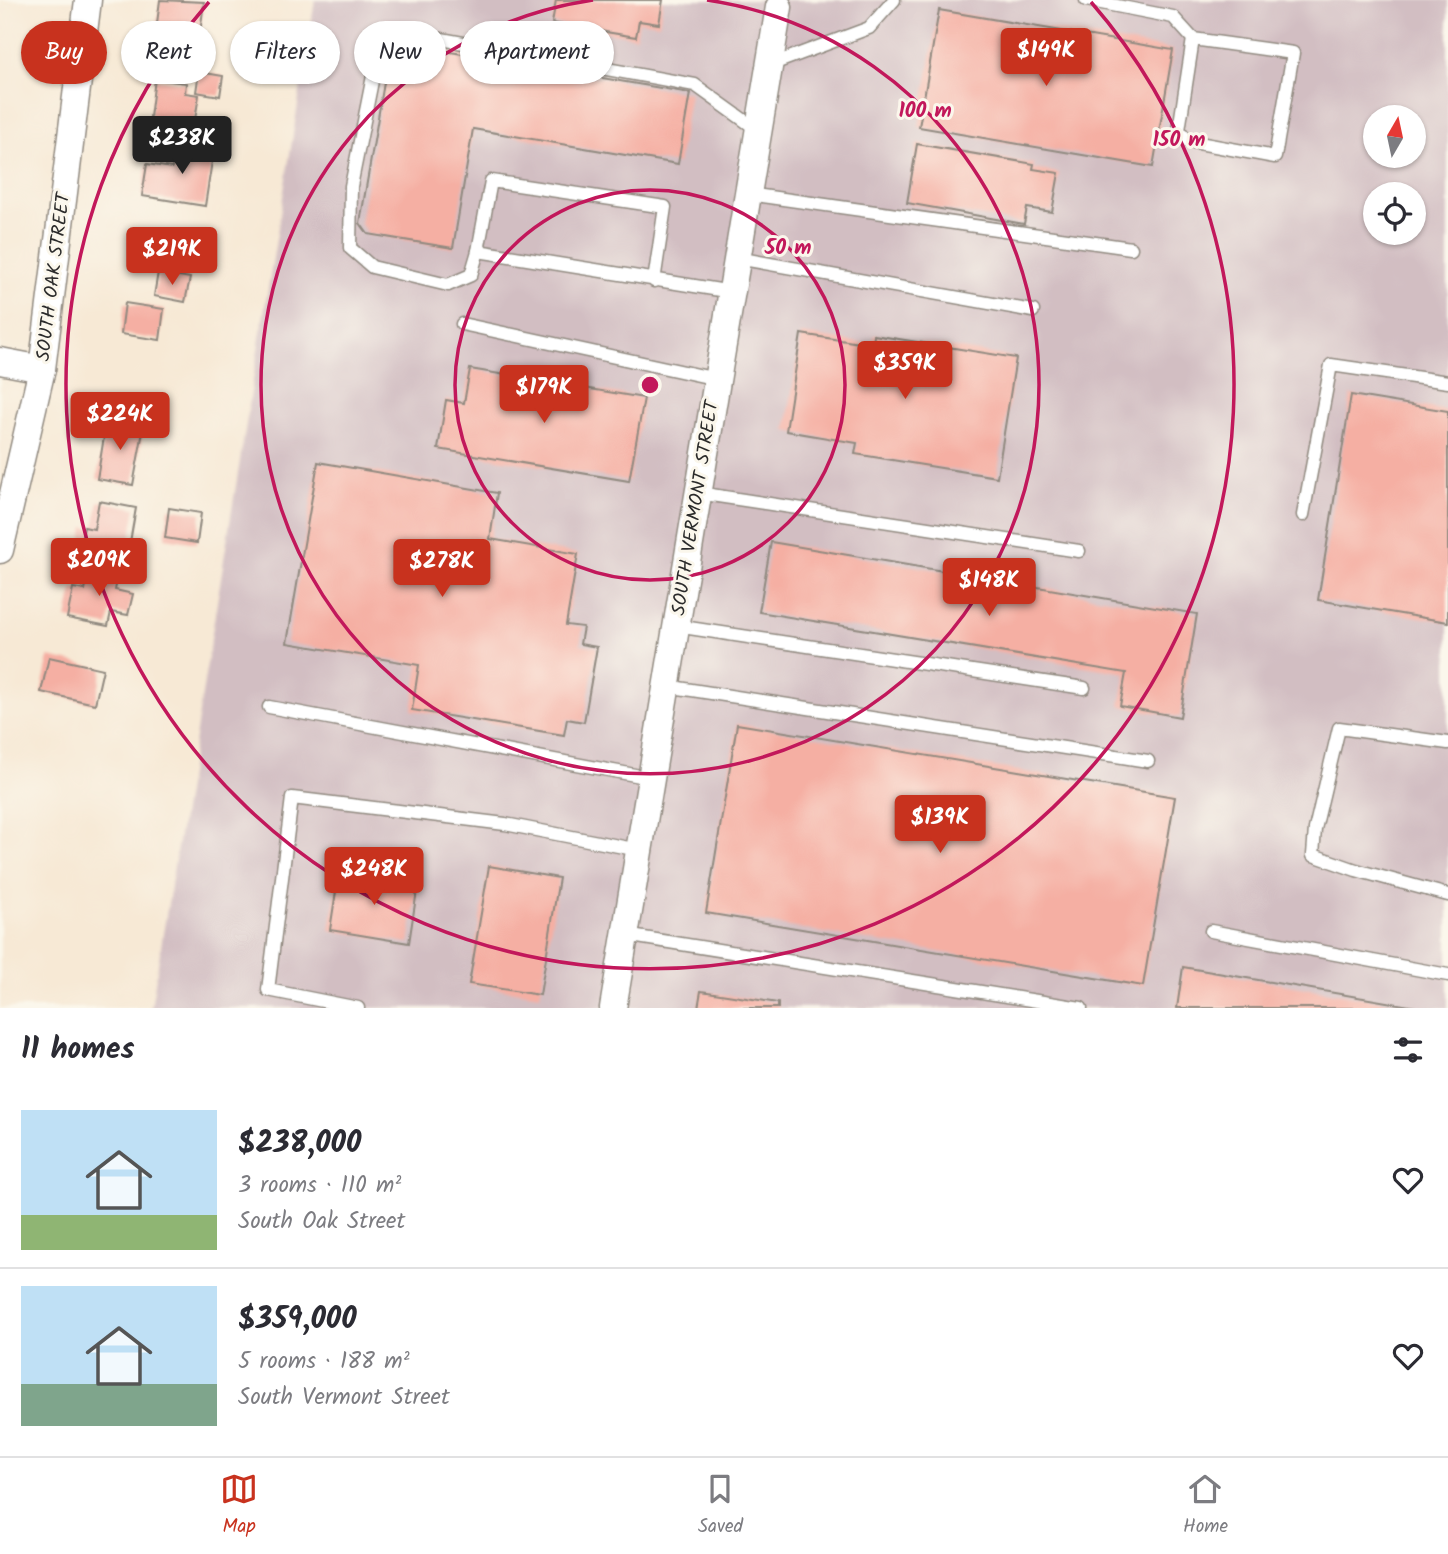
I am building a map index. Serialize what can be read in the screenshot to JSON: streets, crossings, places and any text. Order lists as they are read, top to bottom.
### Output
{
  "streets": {
    "street": ["SOUTH OAK STREET", "SOUTH VERMONT STREET"]
  },
  "north": "top",
  "page": {
    "chip": [
      "Buy",
      "Rent",
      "Filters",
      "New",
      "Apartment"
    ],
    "price": [
      "$149K",
      "$238K",
      "$219K",
      "$359K",
      "$179K",
      "$224K",
      "$209K",
      "$278K",
      "$148K",
      "$139K",
      "$248K"
    ],
    "heading": "11 homes",
    "list": [
      {
        "name": "$238,000",
        "note": "3 rooms · 110 m² · South Oak Street"
      },
      {
        "name": "$359,000",
        "note": "5 rooms · 188 m² · South Vermont Street"
      }
    ],
    "tabs": ["Map", "Saved", "Home"]
  },
  "rings": ["100 m", "150 m", "50 m"]
}
